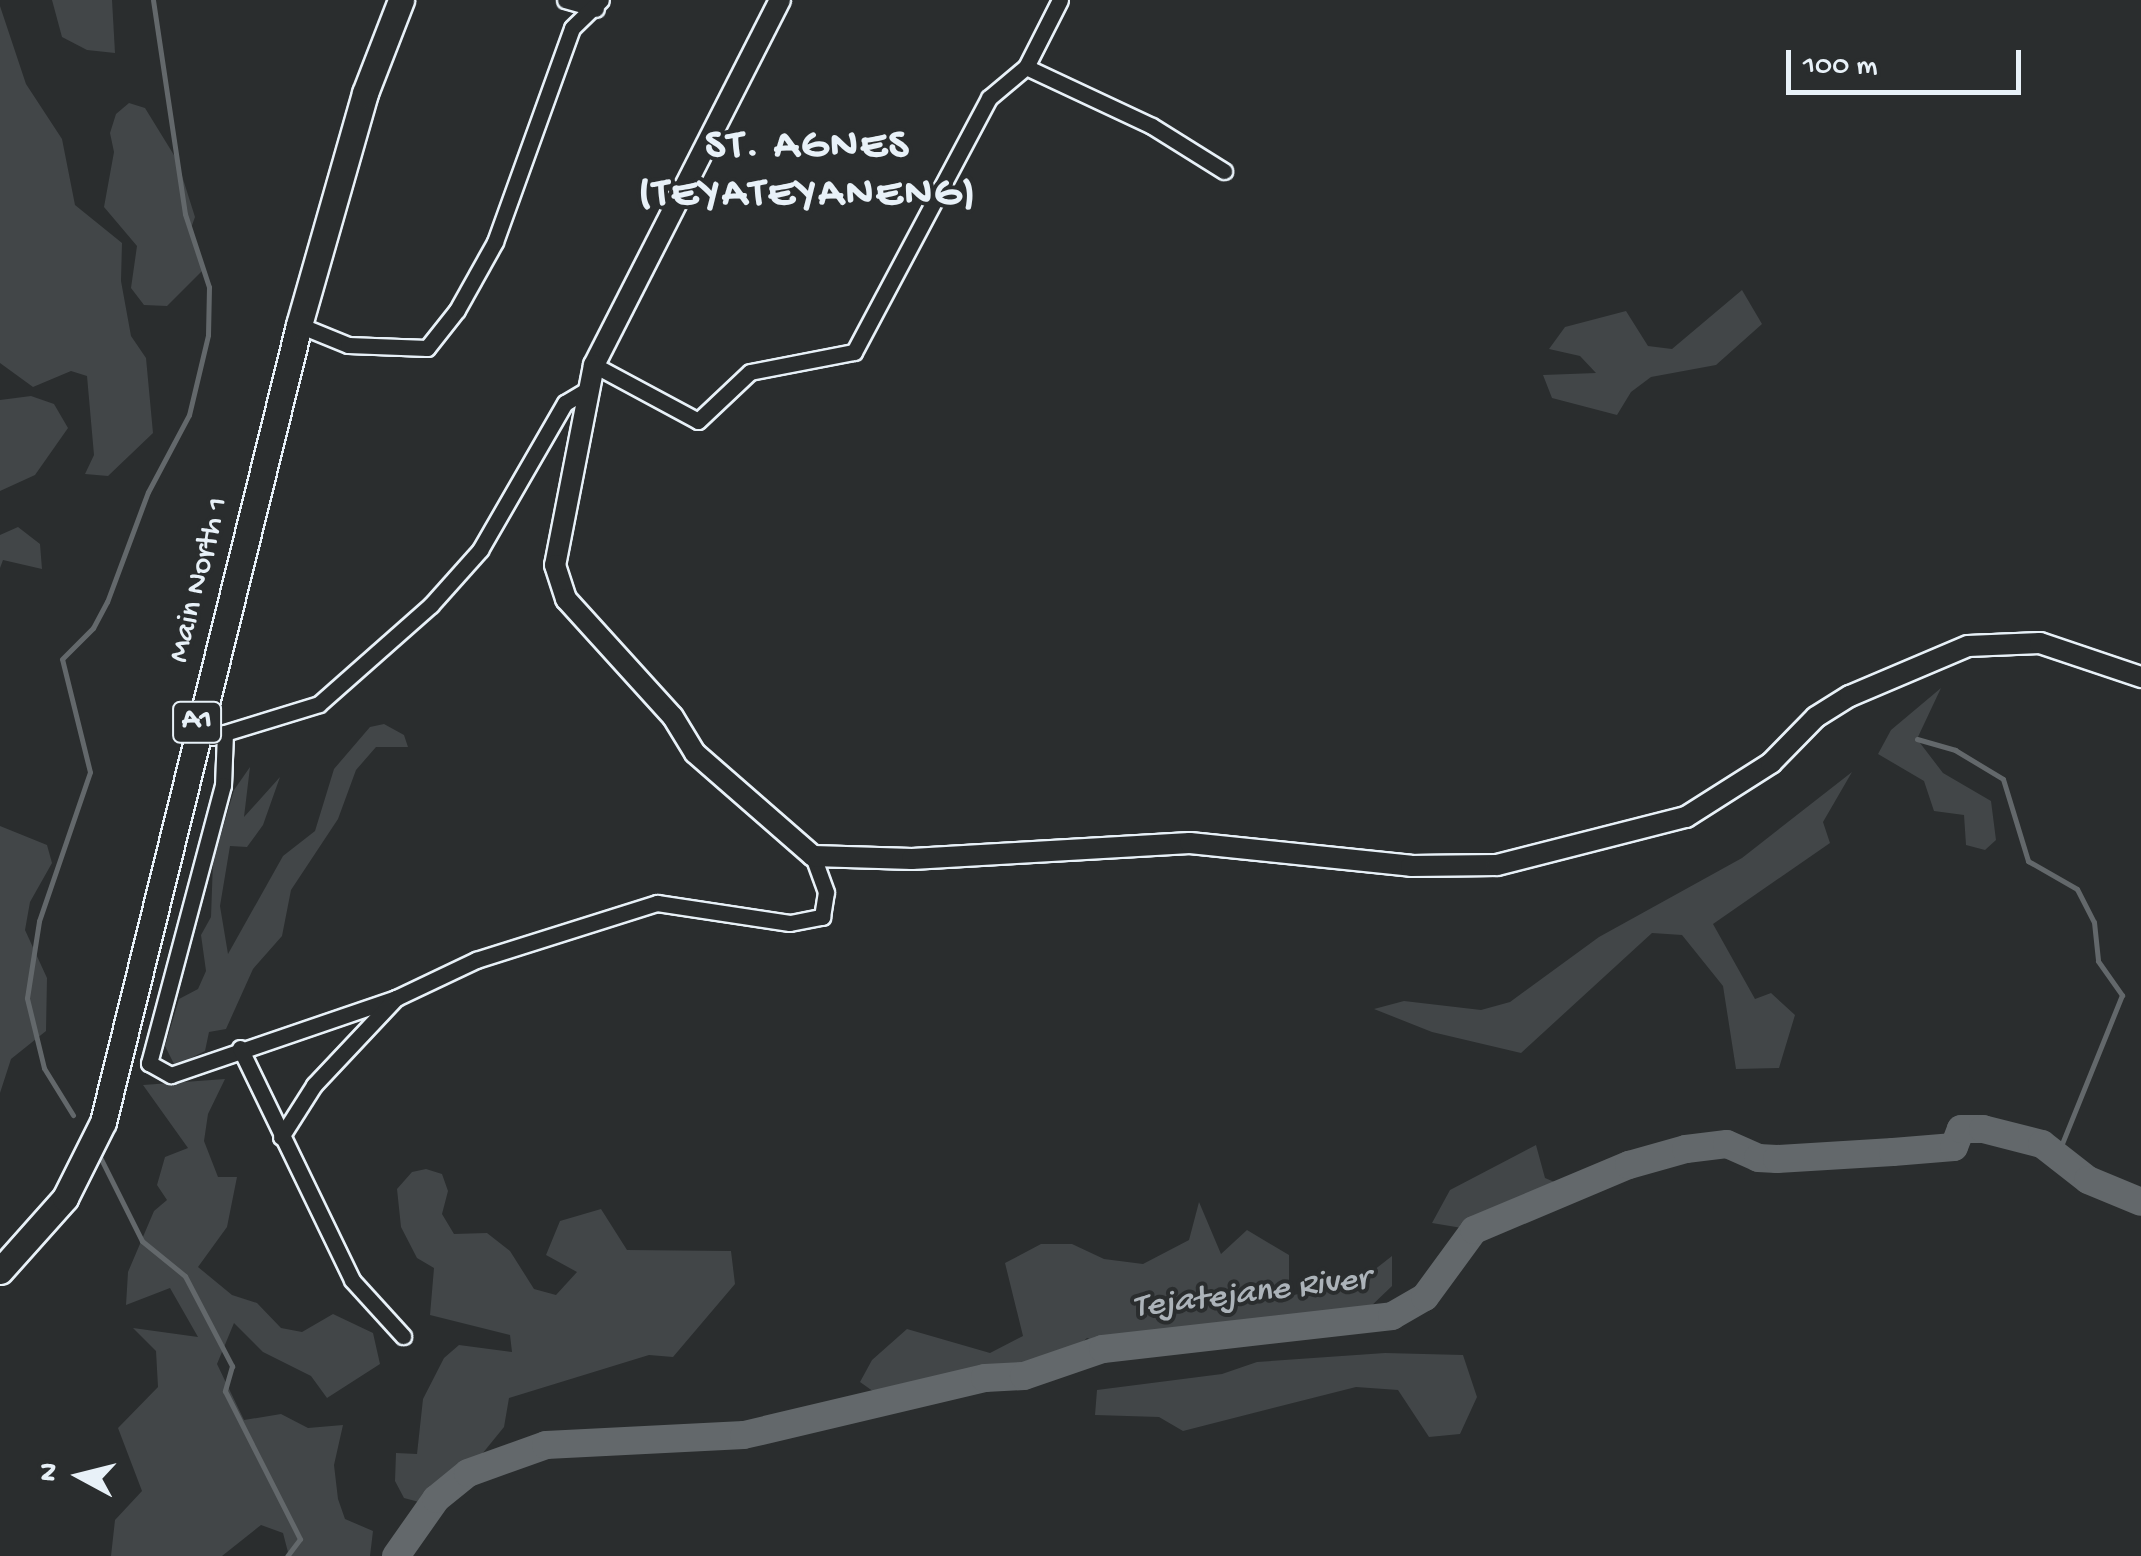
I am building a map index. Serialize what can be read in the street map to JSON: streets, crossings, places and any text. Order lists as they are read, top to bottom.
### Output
{
  "streets": {
    "main road": ["Main North 1", "A1"]
  },
  "districts": ["ST. AGNES (TEYATEYANENG)"],
  "water": ["Tejatejane River"],
  "scale_bar": "100 m",
  "north": "left"
}
